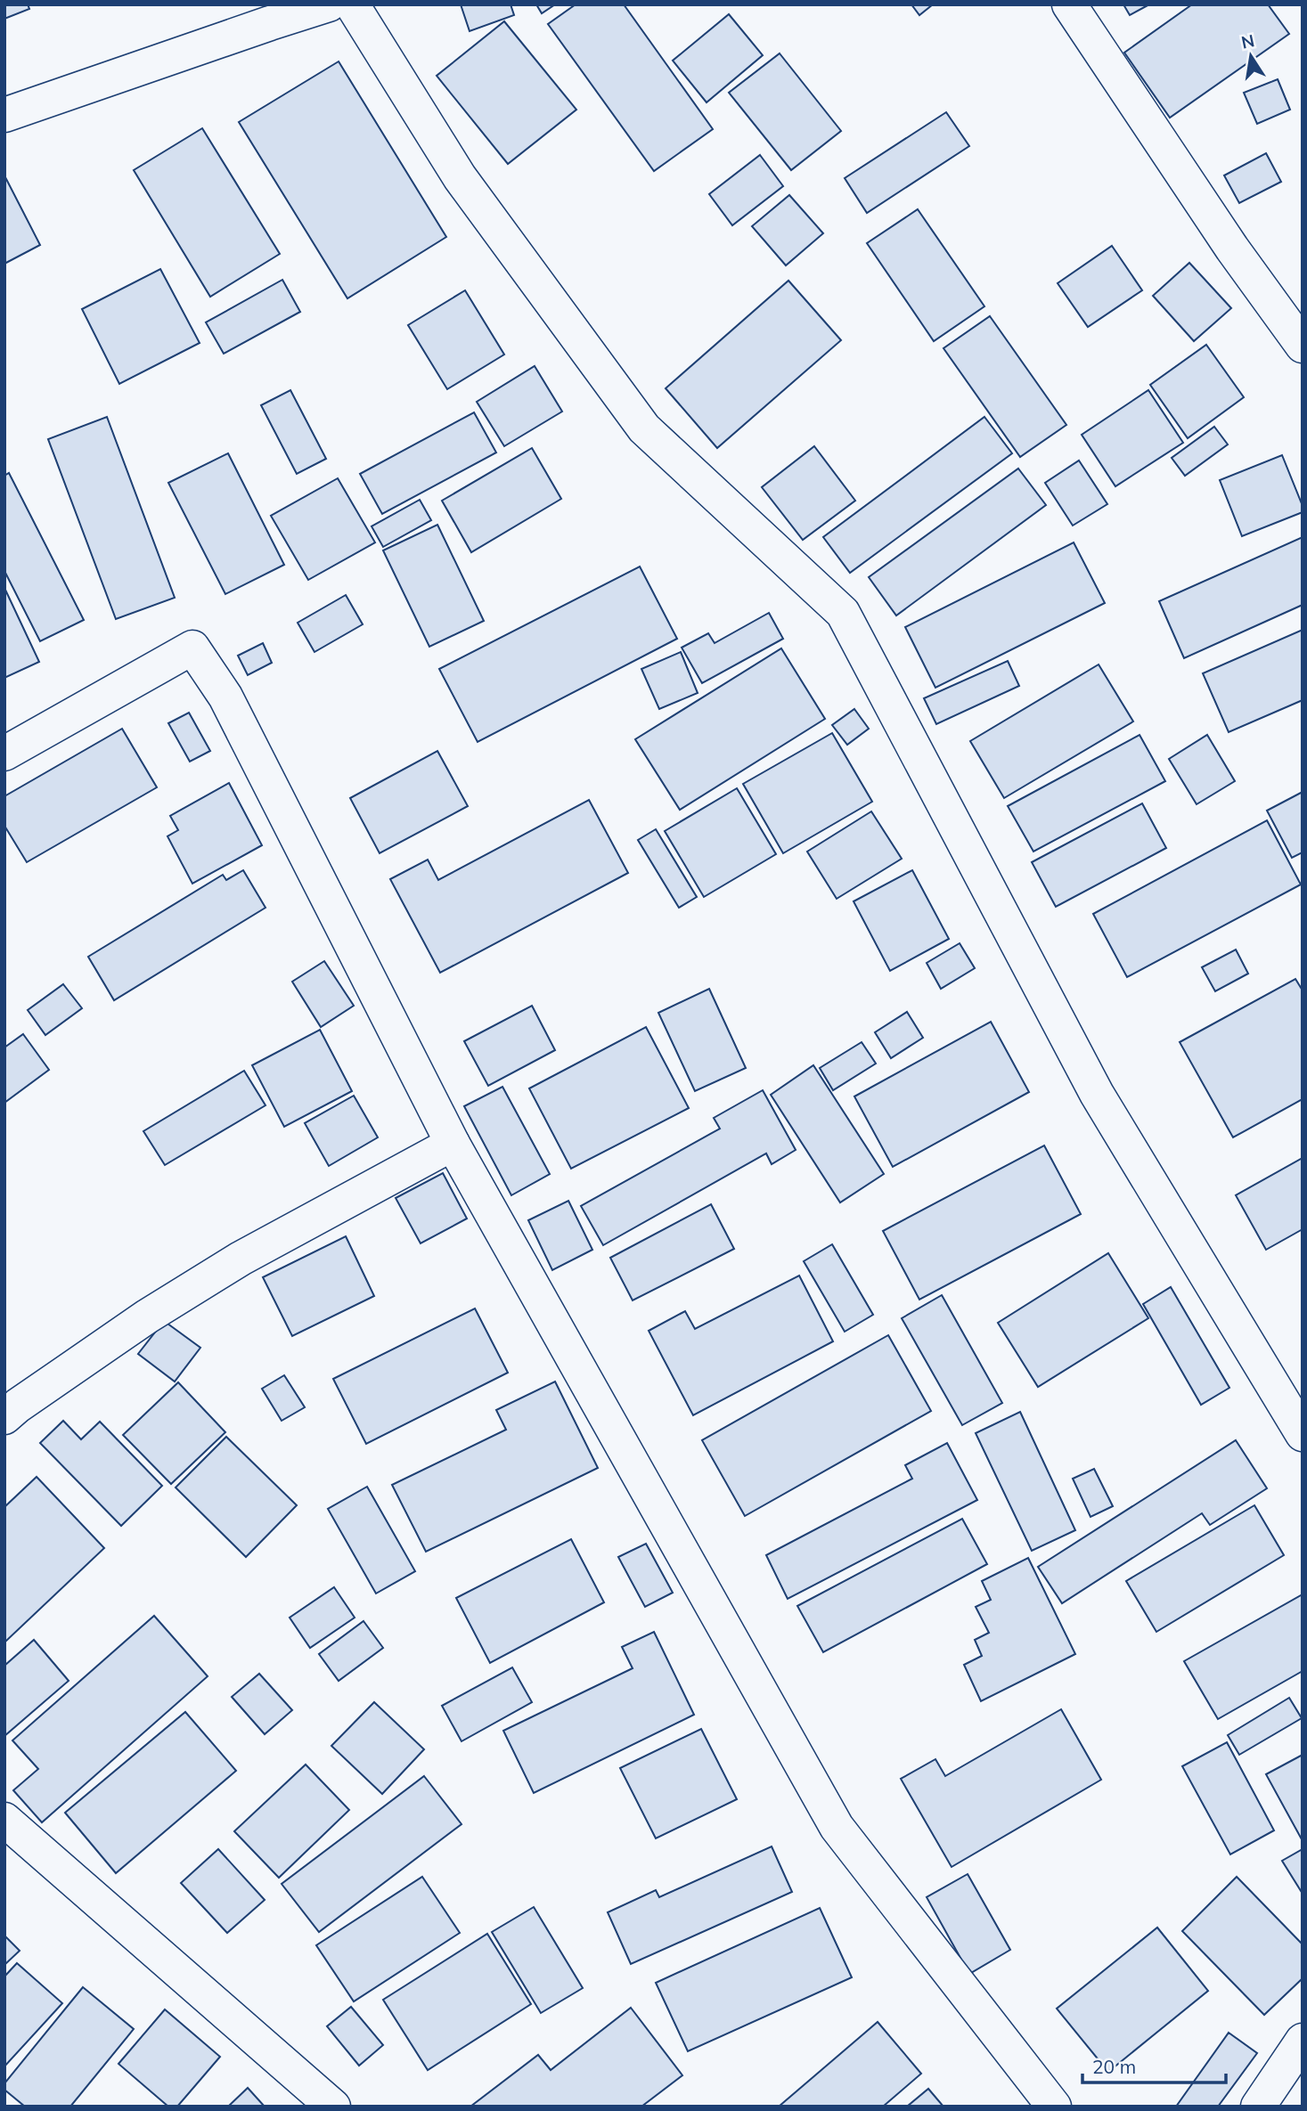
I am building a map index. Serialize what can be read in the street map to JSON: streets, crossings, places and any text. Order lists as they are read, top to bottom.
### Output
{
  "scale_bar": "20 m",
  "north": "top"
}
